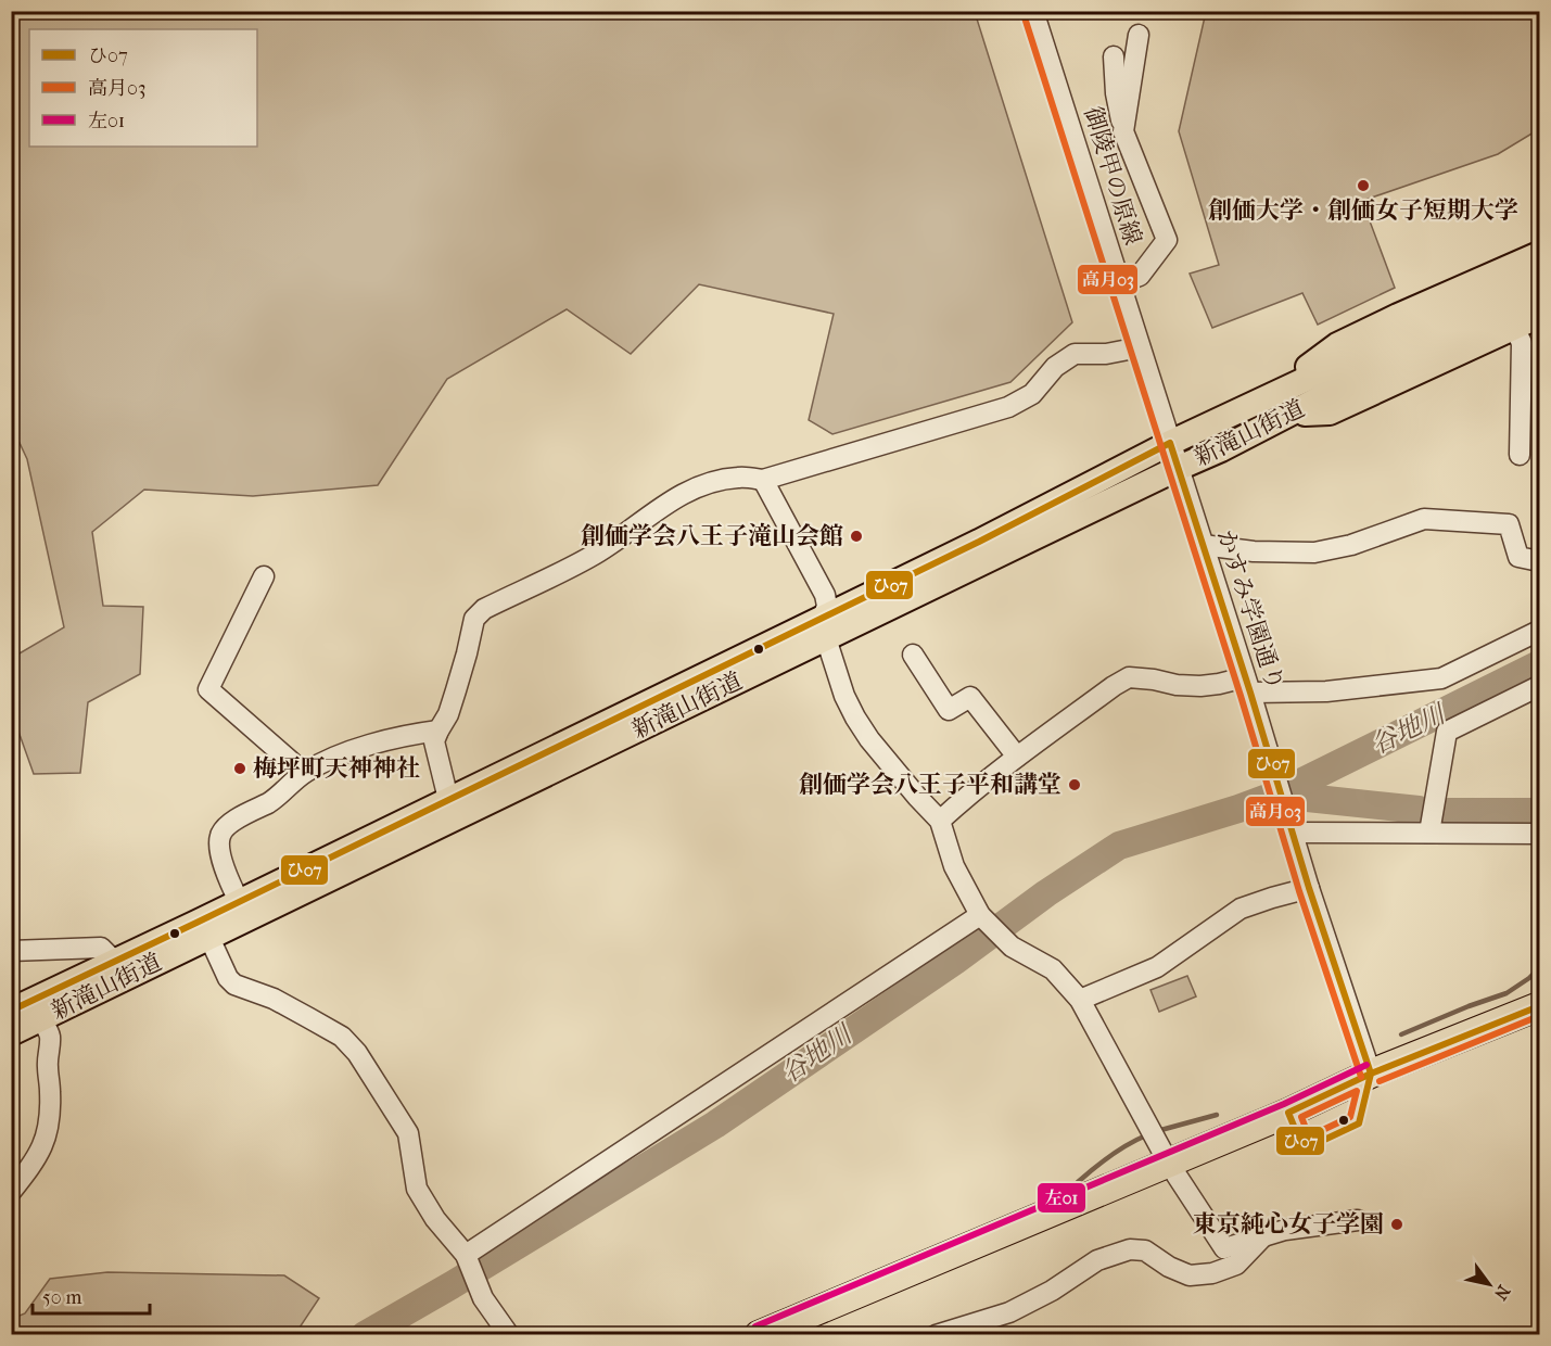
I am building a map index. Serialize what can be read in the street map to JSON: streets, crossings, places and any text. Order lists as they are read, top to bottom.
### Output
{
  "streets": {
    "main road": ["新滝山街道"],
    "street": ["御陵甲の原線", "かすみ学園通り"]
  },
  "crossings": [
    ["御陵甲の原線", "新滝山街道"],
    ["御陵甲の原線", "かすみ学園通り"],
    ["新滝山街道", "かすみ学園通り"]
  ],
  "water": ["谷地川"],
  "places": [
    "創価大学・創価女子短期大学",
    "創価学会八王子滝山会館",
    "梅坪町天神神社",
    "創価学会八王子平和講堂",
    "東京純心女子学園"
  ],
  "lines": ["transit line 高月03", "transit line ひ07", "transit line 左01"],
  "legend": ["ひ07", "高月03", "左01"],
  "scale_bar": "50 m",
  "north": "bottom right"
}
